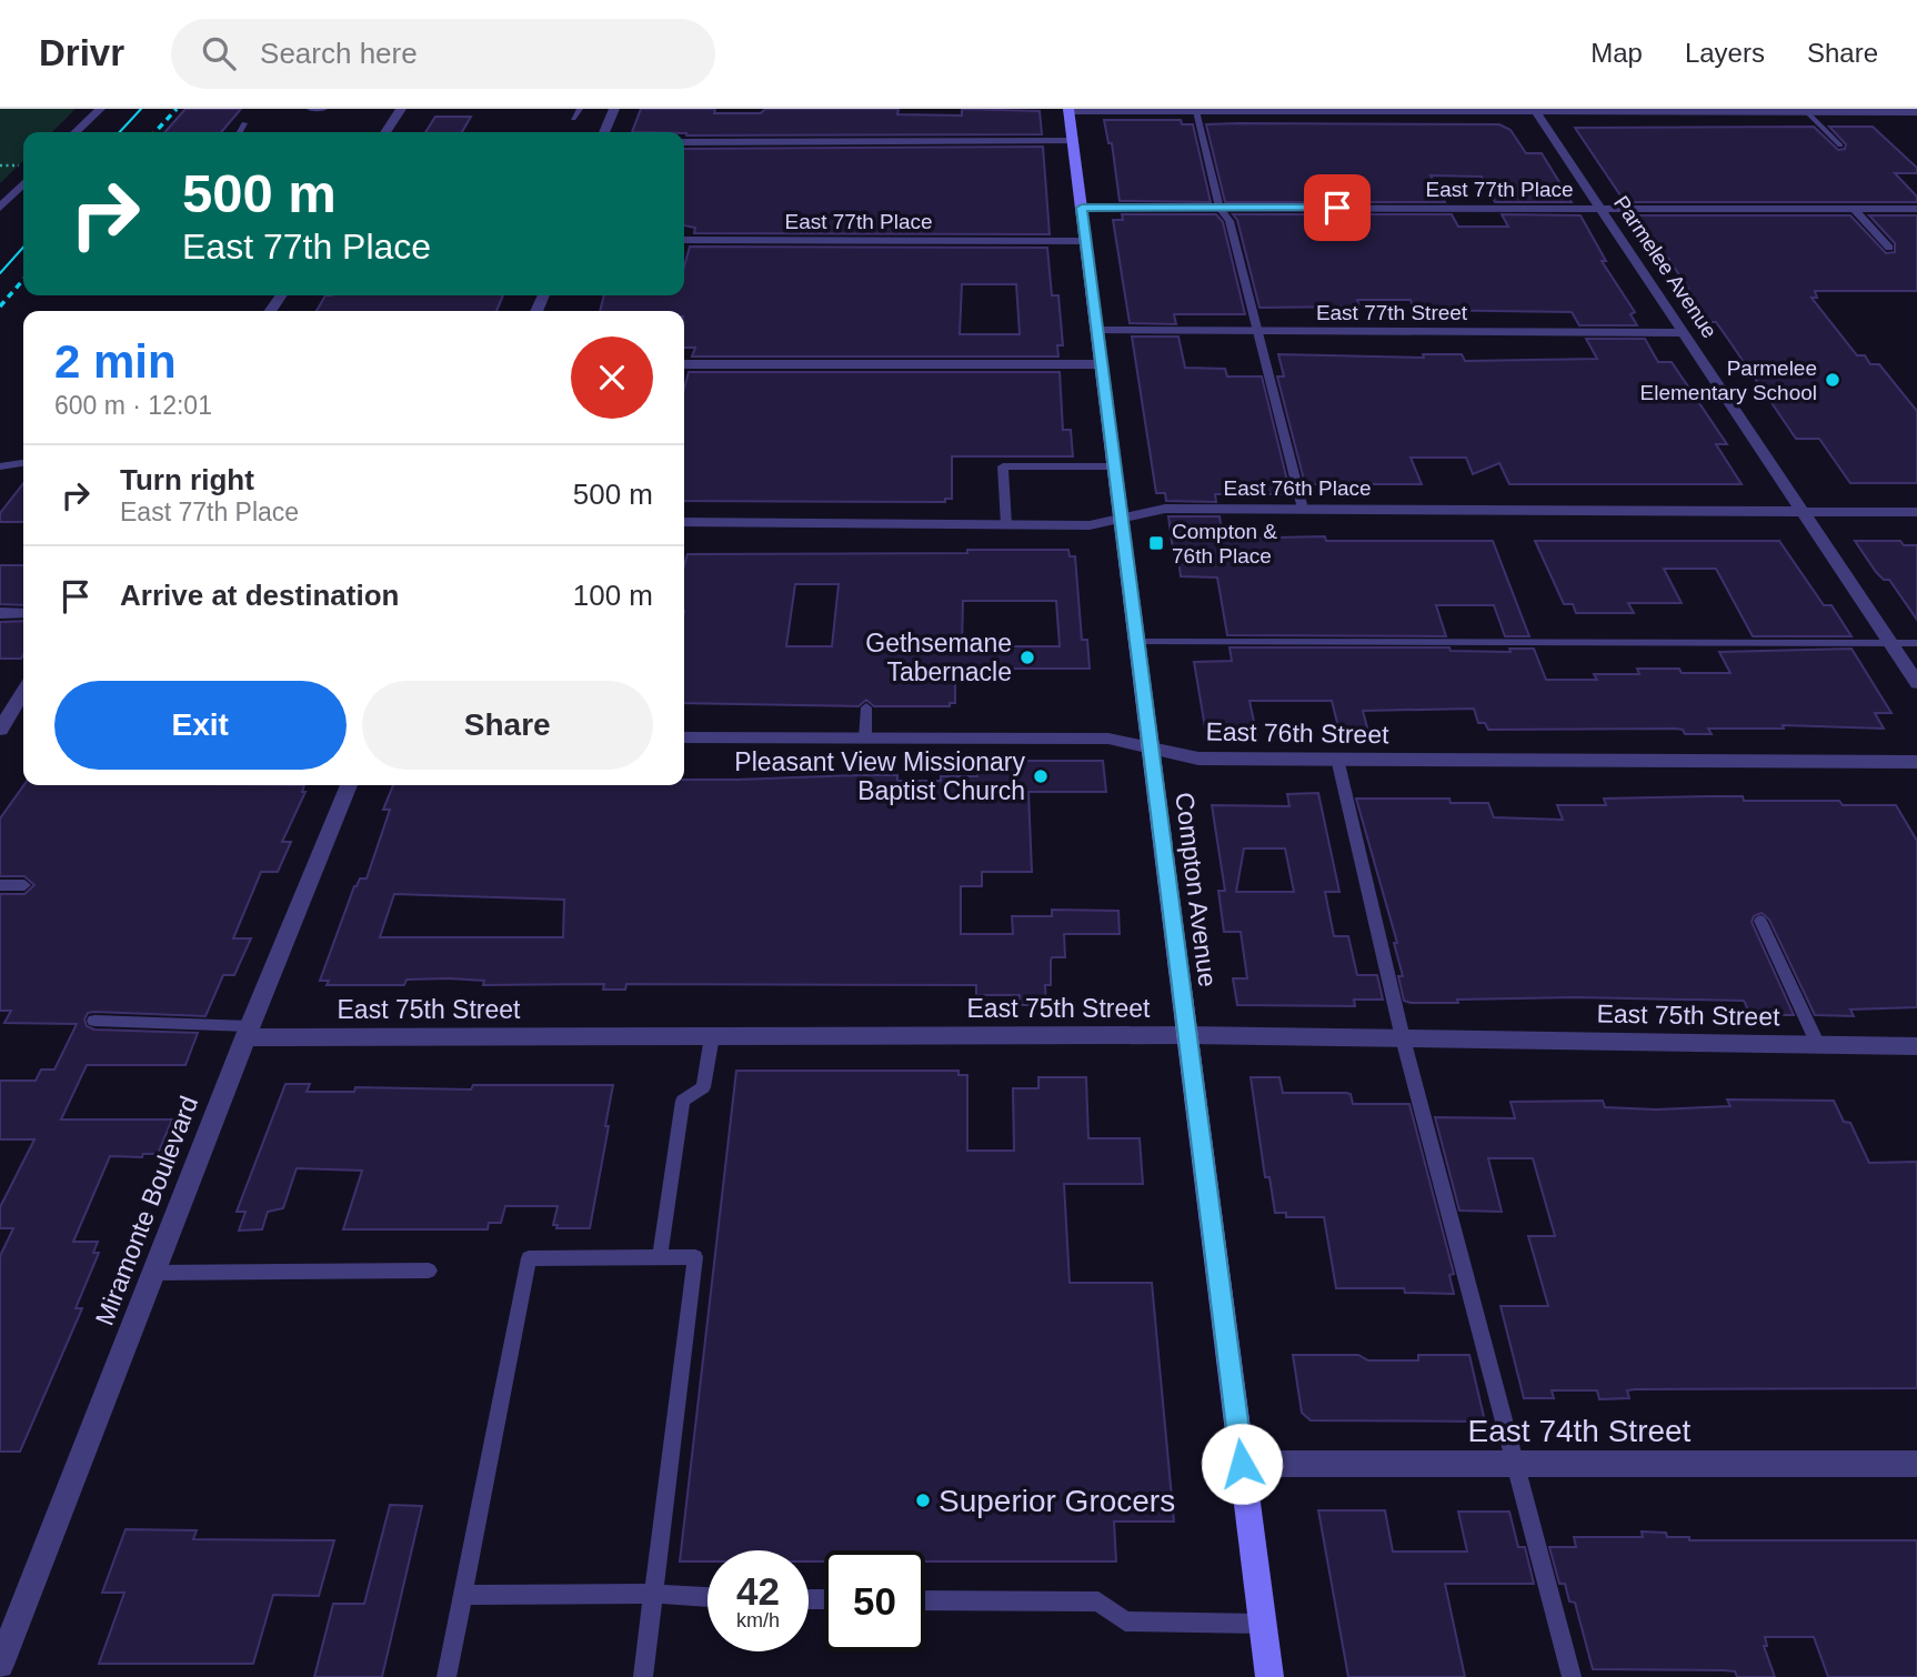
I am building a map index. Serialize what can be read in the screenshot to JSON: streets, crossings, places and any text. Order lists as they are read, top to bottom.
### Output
{
  "streets": {
    "main road": ["Compton Avenue"],
    "street": [
      "East 77th Place",
      "Parmelee Avenue",
      "East 77th Street",
      "East 76th Place",
      "East 76th Street",
      "East 75th Street",
      "Miramonte Boulevard",
      "East 74th Street"
    ]
  },
  "crossings": [
    ["East 77th Place", "Parmelee Avenue"],
    ["East 77th Place", "Compton Avenue"],
    ["Parmelee Avenue", "East 77th Street"],
    ["Parmelee Avenue", "East 76th Place"],
    ["East 77th Street", "Compton Avenue"],
    ["East 76th Place", "Compton Avenue"],
    ["East 76th Street", "Compton Avenue"],
    ["Compton Avenue", "East 75th Street"],
    ["Compton Avenue", "East 74th Street"],
    ["East 75th Street", "Miramonte Boulevard"]
  ],
  "places": {
    "other": [
      "Parmelee Elementary School",
      "Gethsemane Tabernacle",
      "Pleasant View Missionary Baptist Church",
      "Superior Grocers"
    ],
    "transit": ["Compton & 76th Place"]
  },
  "page": {
    "header": "Drivr",
    "search": "Search here",
    "nav": ["Map", "Layers", "Share"],
    "turn": ["500 m", "East 77th Place"],
    "heading": ["2 min", "600 m · 12:01"],
    "list": [
      {
        "name": "Turn right",
        "note": "East 77th Place",
        "value": "500 m"
      },
      {
        "name": "Arrive at destination",
        "value": "100 m"
      }
    ],
    "buttons": ["Exit", "Share"],
    "speed": "42 km/h",
    "limit": "50"
  }
}
